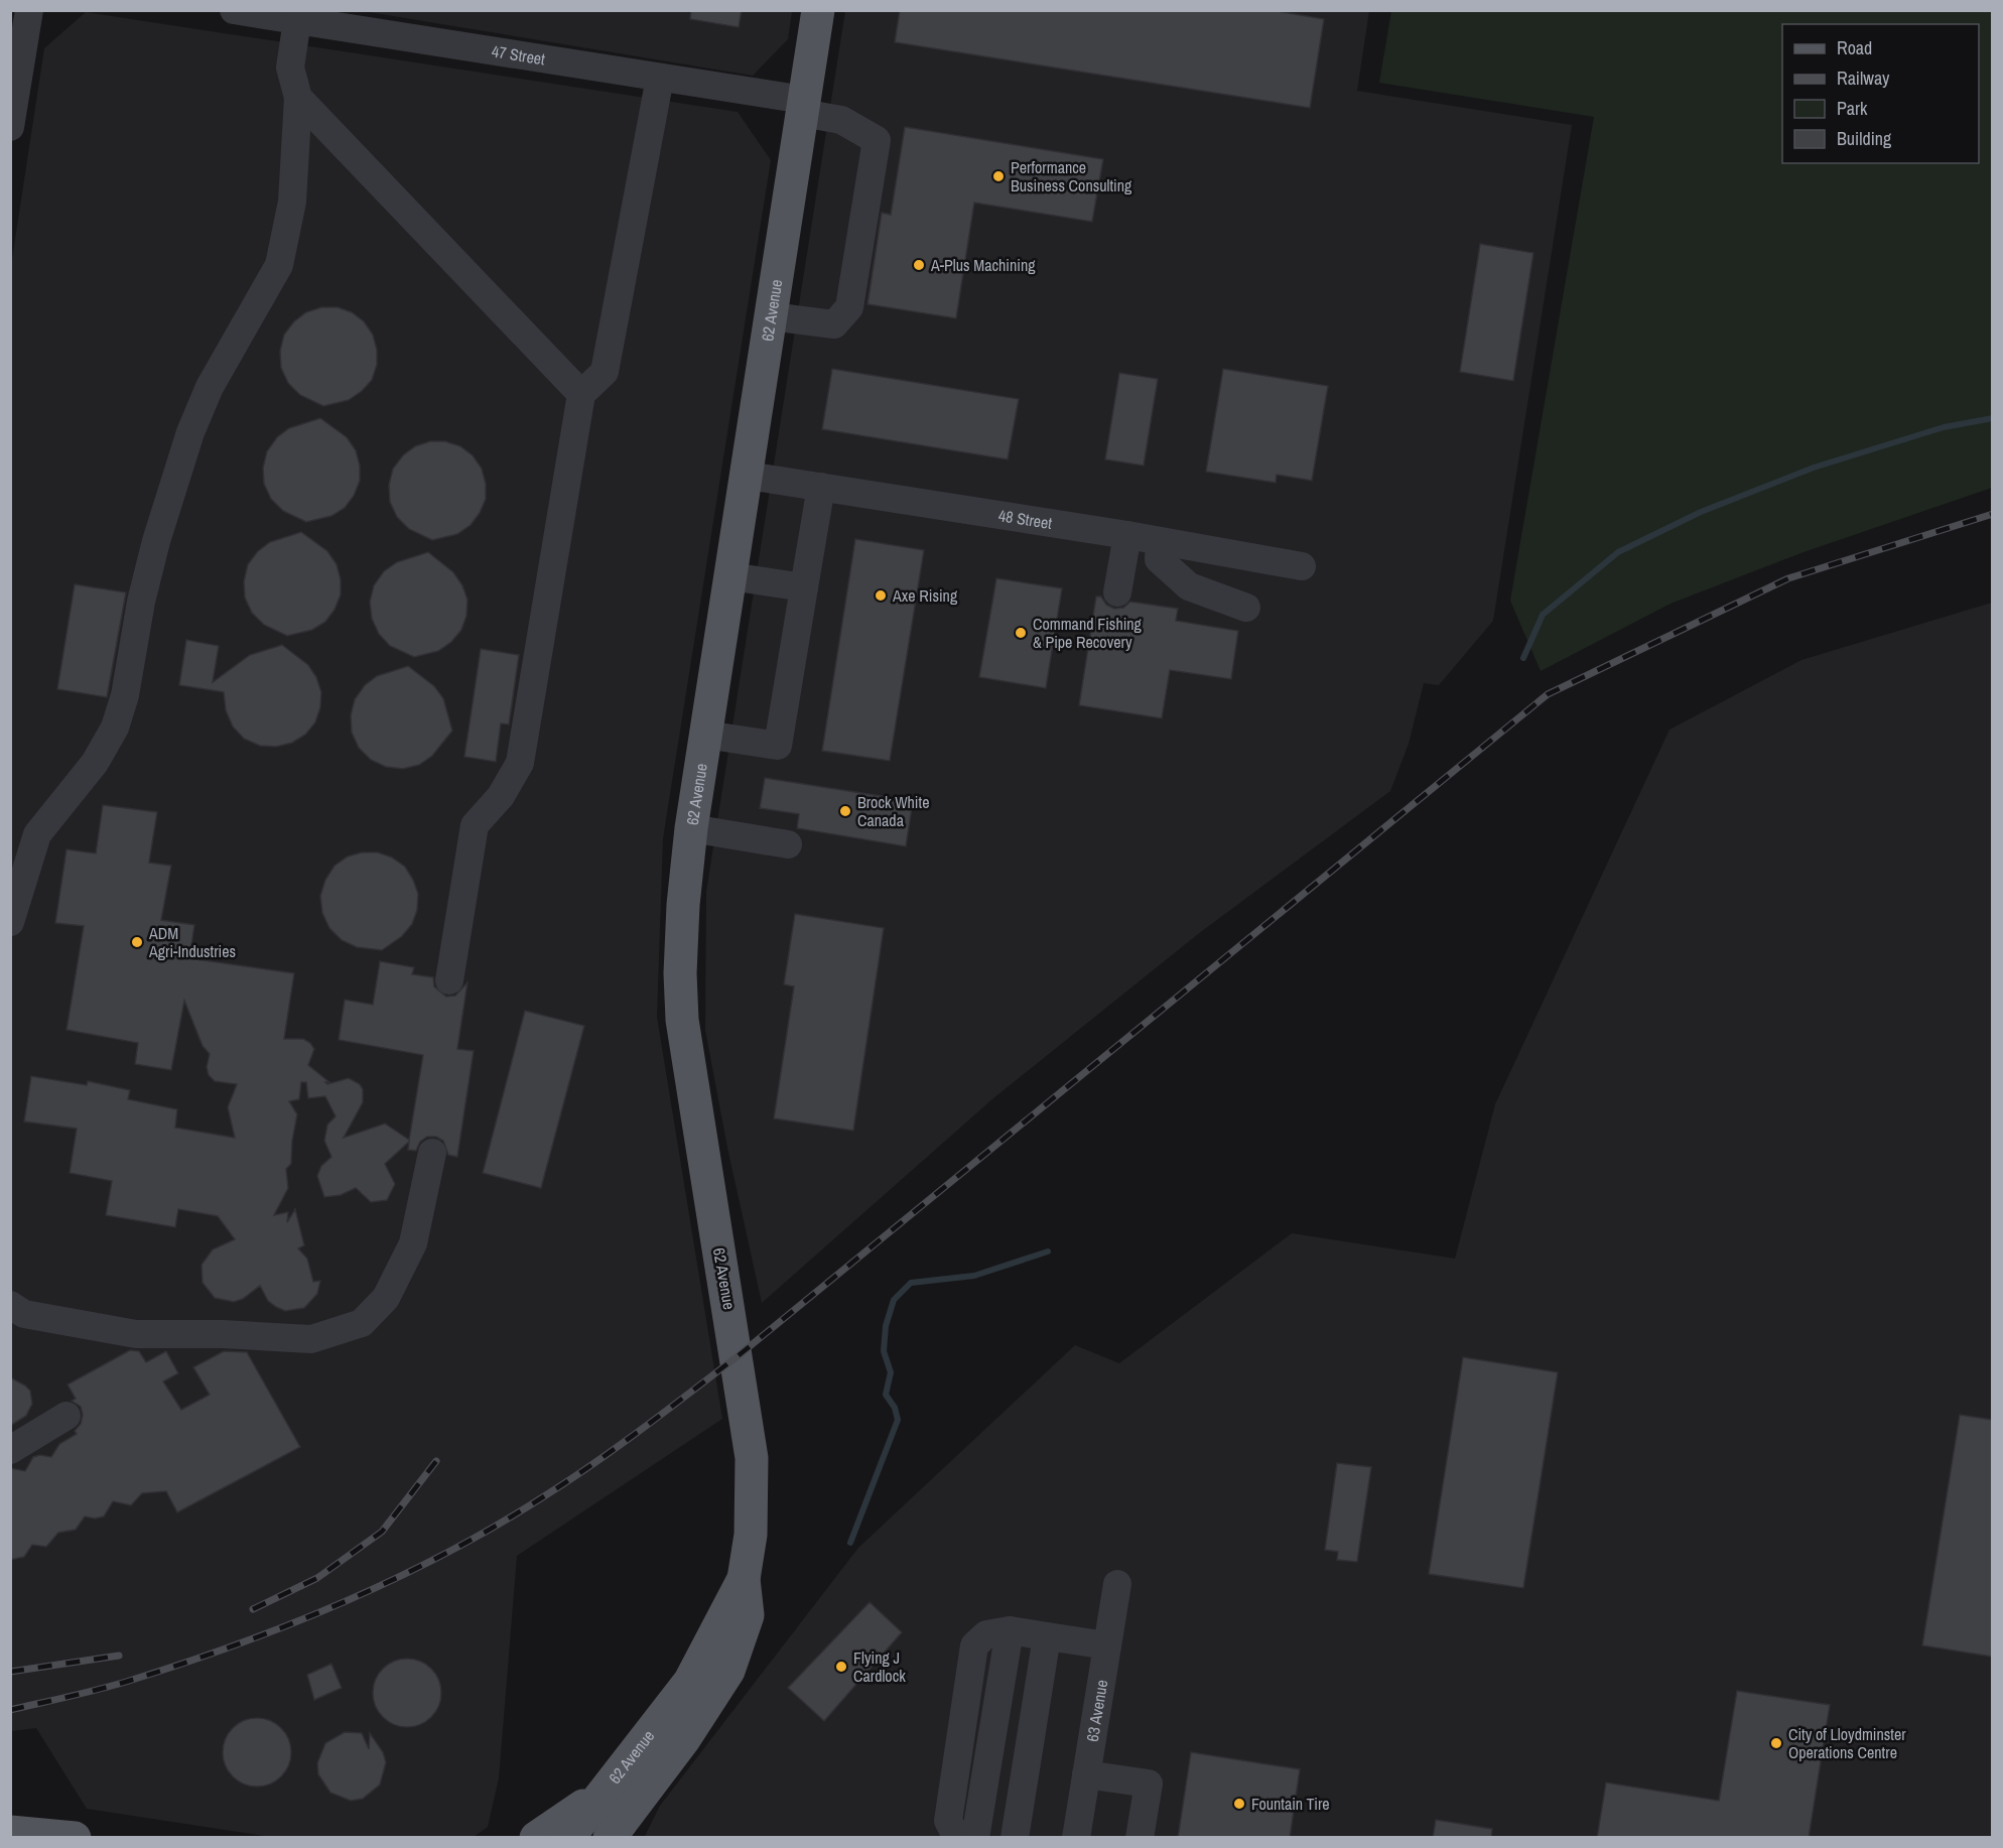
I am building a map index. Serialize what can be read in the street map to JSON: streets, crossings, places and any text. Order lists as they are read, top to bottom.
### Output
{
  "streets": {
    "main road": ["62 Avenue"],
    "street": ["47 Street", "48 Street", "63 Avenue"]
  },
  "crossings": [
    ["47 Street", "62 Avenue"],
    ["62 Avenue", "48 Street"]
  ],
  "places": [
    "Performance Business Consulting",
    "A-Plus Machining",
    "Axe Rising",
    "Command Fishing & Pipe Recovery",
    "Brock White Canada",
    "ADM Agri-Industries",
    "Flying J Cardlock",
    "City of Lloydminster Operations Centre",
    "Fountain Tire"
  ],
  "legend": [
    "Road",
    "Railway",
    "Park",
    "Building"
  ]
}
